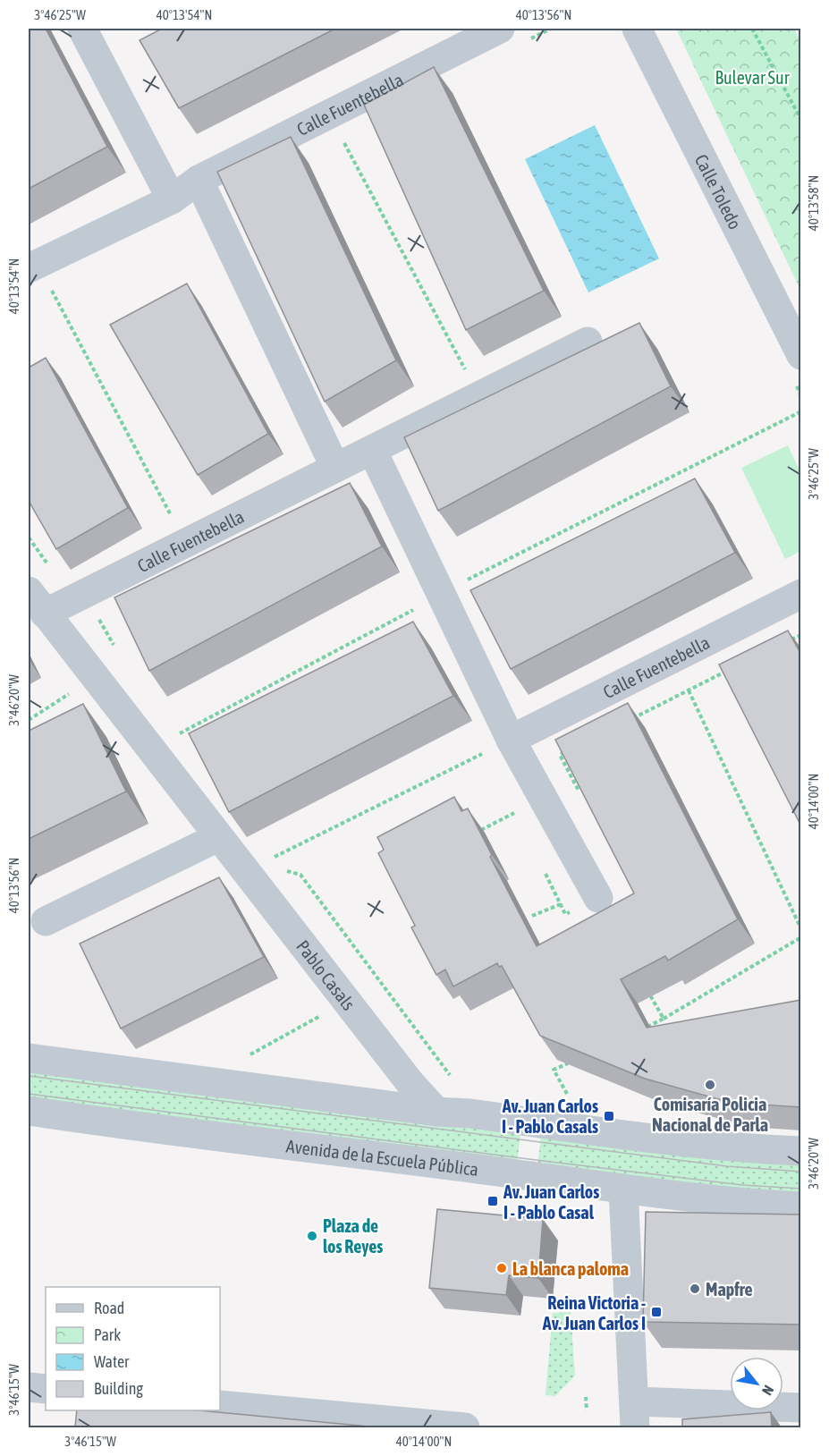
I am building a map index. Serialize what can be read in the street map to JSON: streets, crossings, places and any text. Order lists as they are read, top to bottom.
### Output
{
  "streets": {
    "street": [
      "Calle Fuentebella",
      "Calle Toledo",
      "Pablo Casals",
      "Avenida de la Escuela Pública"
    ]
  },
  "crossings": [
    ["Calle Fuentebella", "Pablo Casals"]
  ],
  "parks": ["Bulevar Sur"],
  "places": {
    "other": [
      "Comisaría Policia Nacional de Parla",
      "Plaza de los Reyes",
      "La blanca paloma",
      "Mapfre"
    ],
    "transit": ["Av. Juan Carlos I - Pablo Casals", "Av. Juan Carlos I - Pablo Casal", "Reina Victoria - Av. Juan Carlos I"]
  },
  "legend": [
    "Road",
    "Park",
    "Water",
    "Building"
  ],
  "north": "bottom right",
  "coordinates": [
    "3°46'25\"W",
    "40°13'54\"N",
    "40°13'56\"N",
    "40°13'58\"N",
    "3°46'20\"W",
    "40°14'00\"N",
    "3°46'15\"W"
  ]
}
